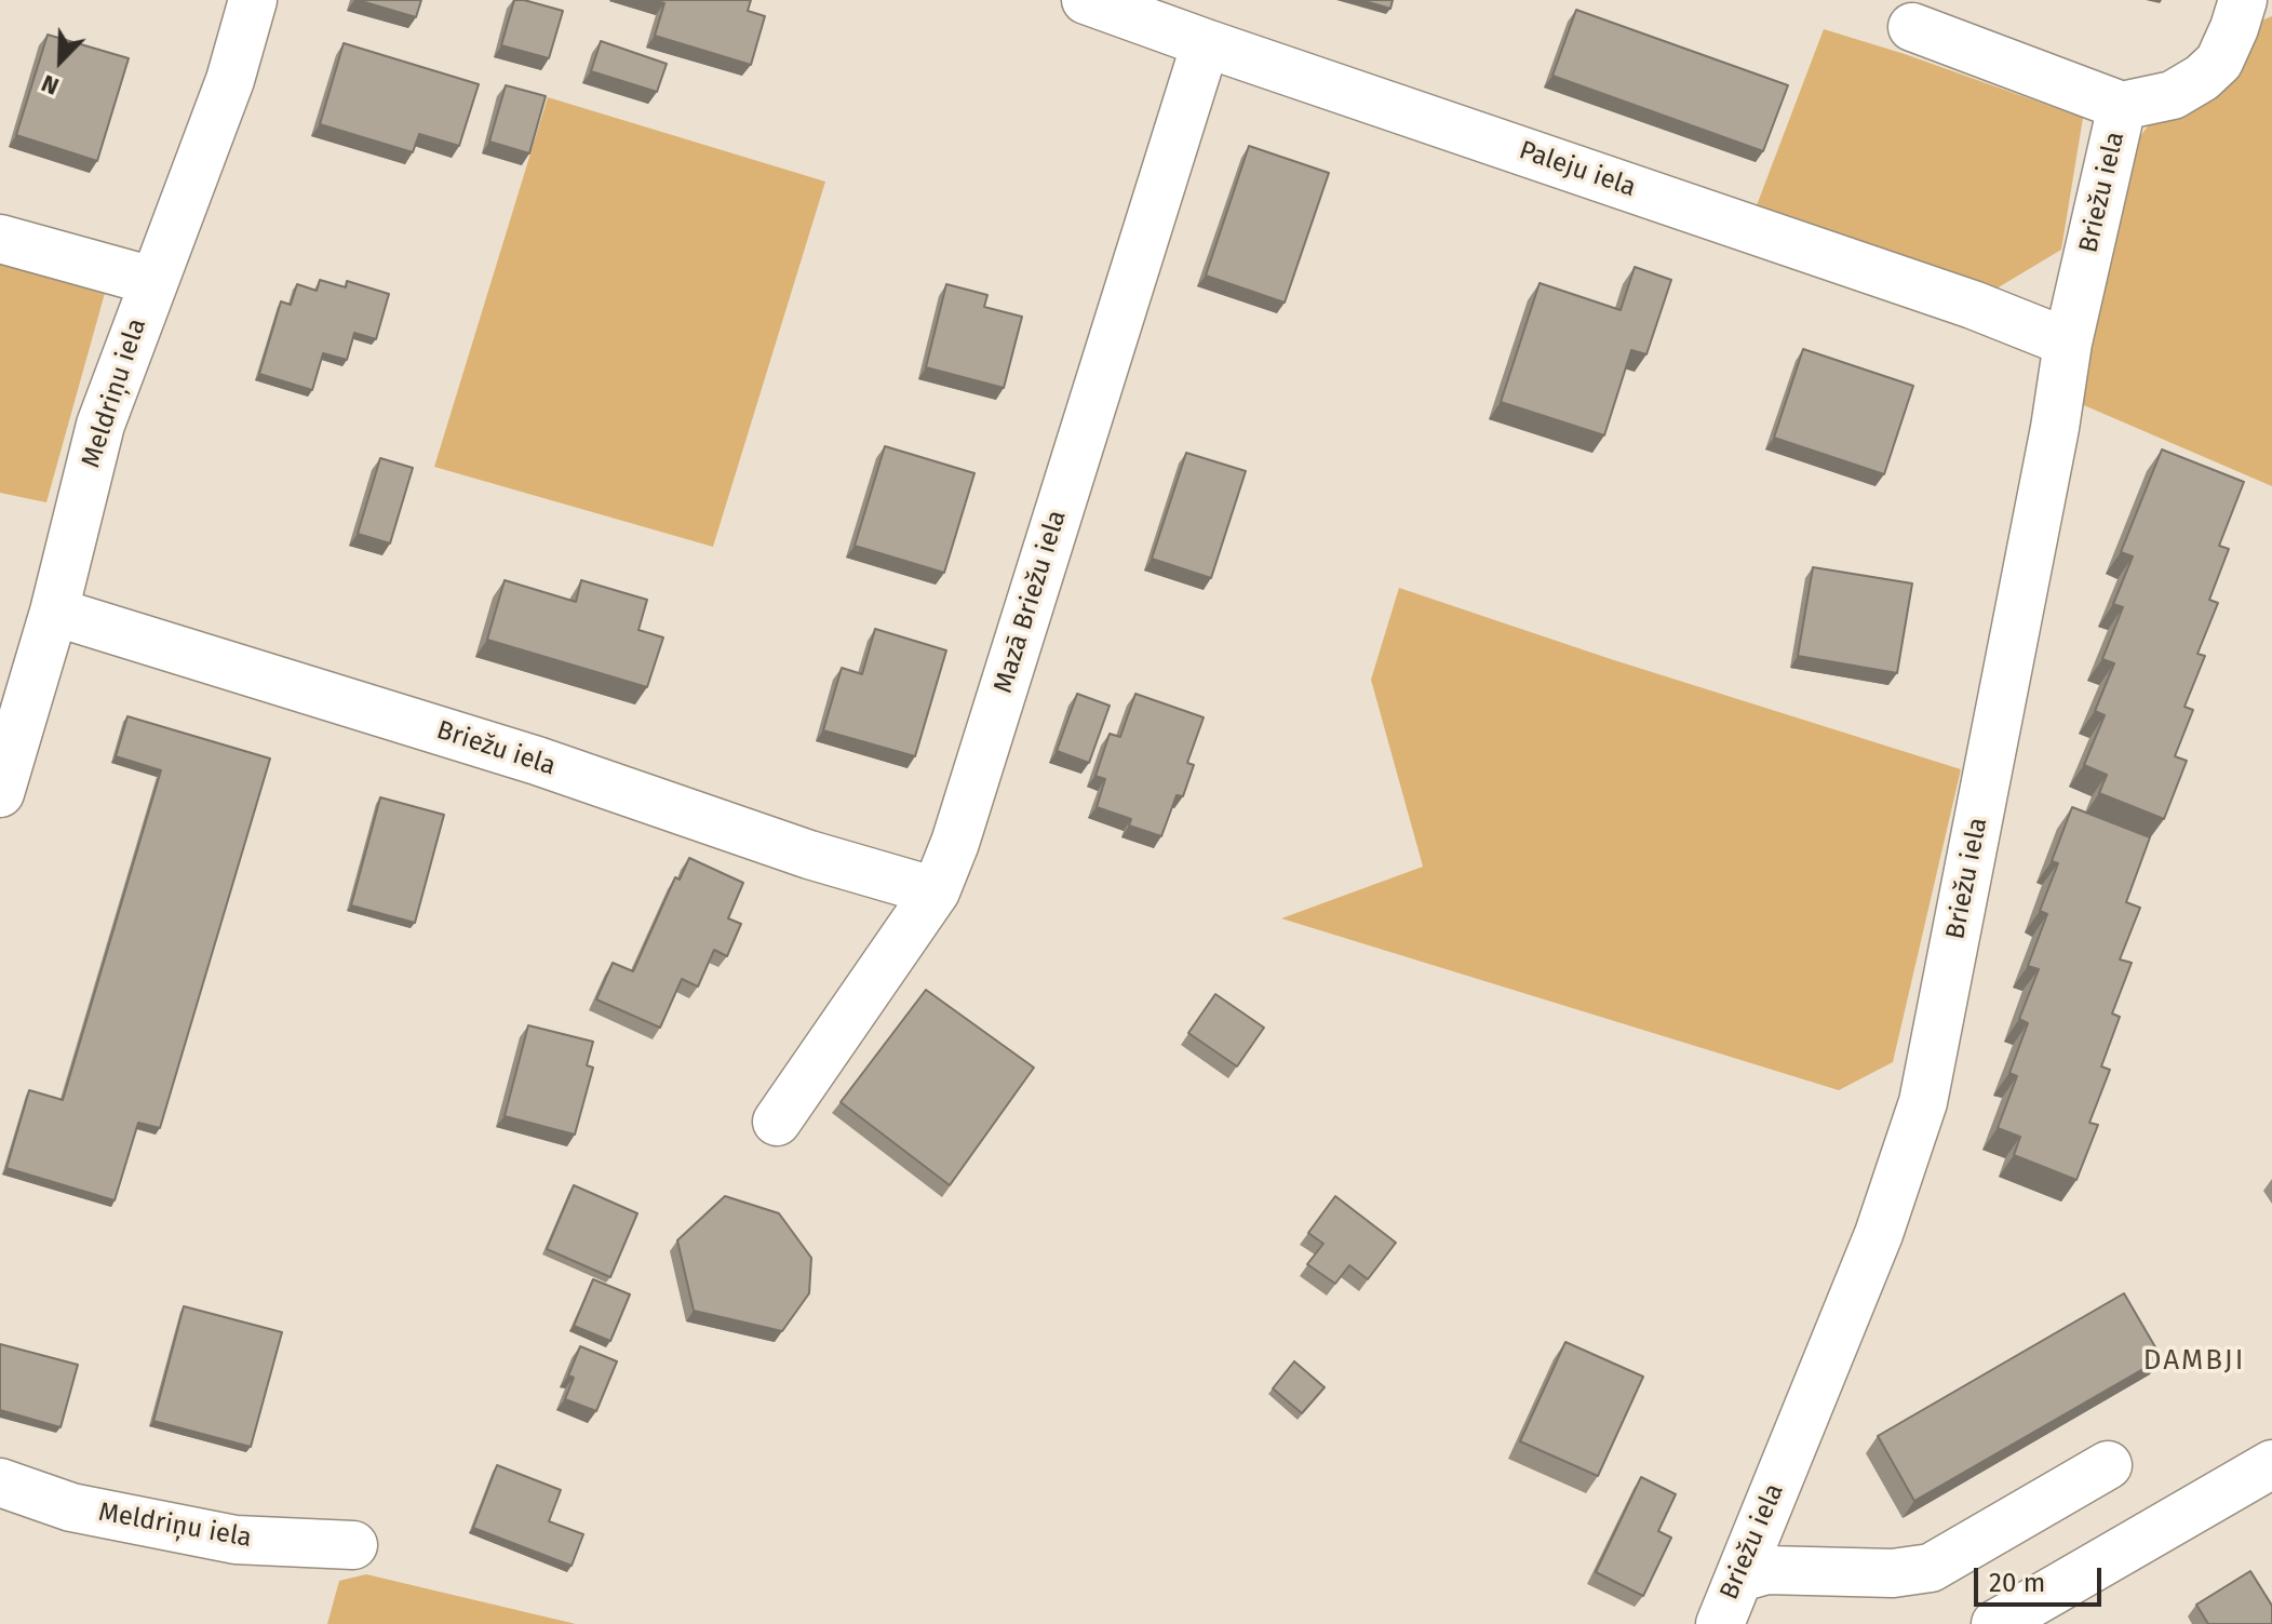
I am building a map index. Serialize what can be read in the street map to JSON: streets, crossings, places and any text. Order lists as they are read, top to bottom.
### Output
{
  "streets": {
    "street": [
      "Paleju iela",
      "Briežu iela",
      "Meldriņu iela",
      "Mazā Briežu iela"
    ]
  },
  "crossings": [
    ["Paleju iela", "Briežu iela"],
    ["Paleju iela", "Mazā Briežu iela"],
    ["Briežu iela", "Meldriņu iela"],
    ["Briežu iela", "Mazā Briežu iela"]
  ],
  "districts": ["DAMBJI"],
  "scale_bar": "20 m",
  "north": "bottom left"
}
